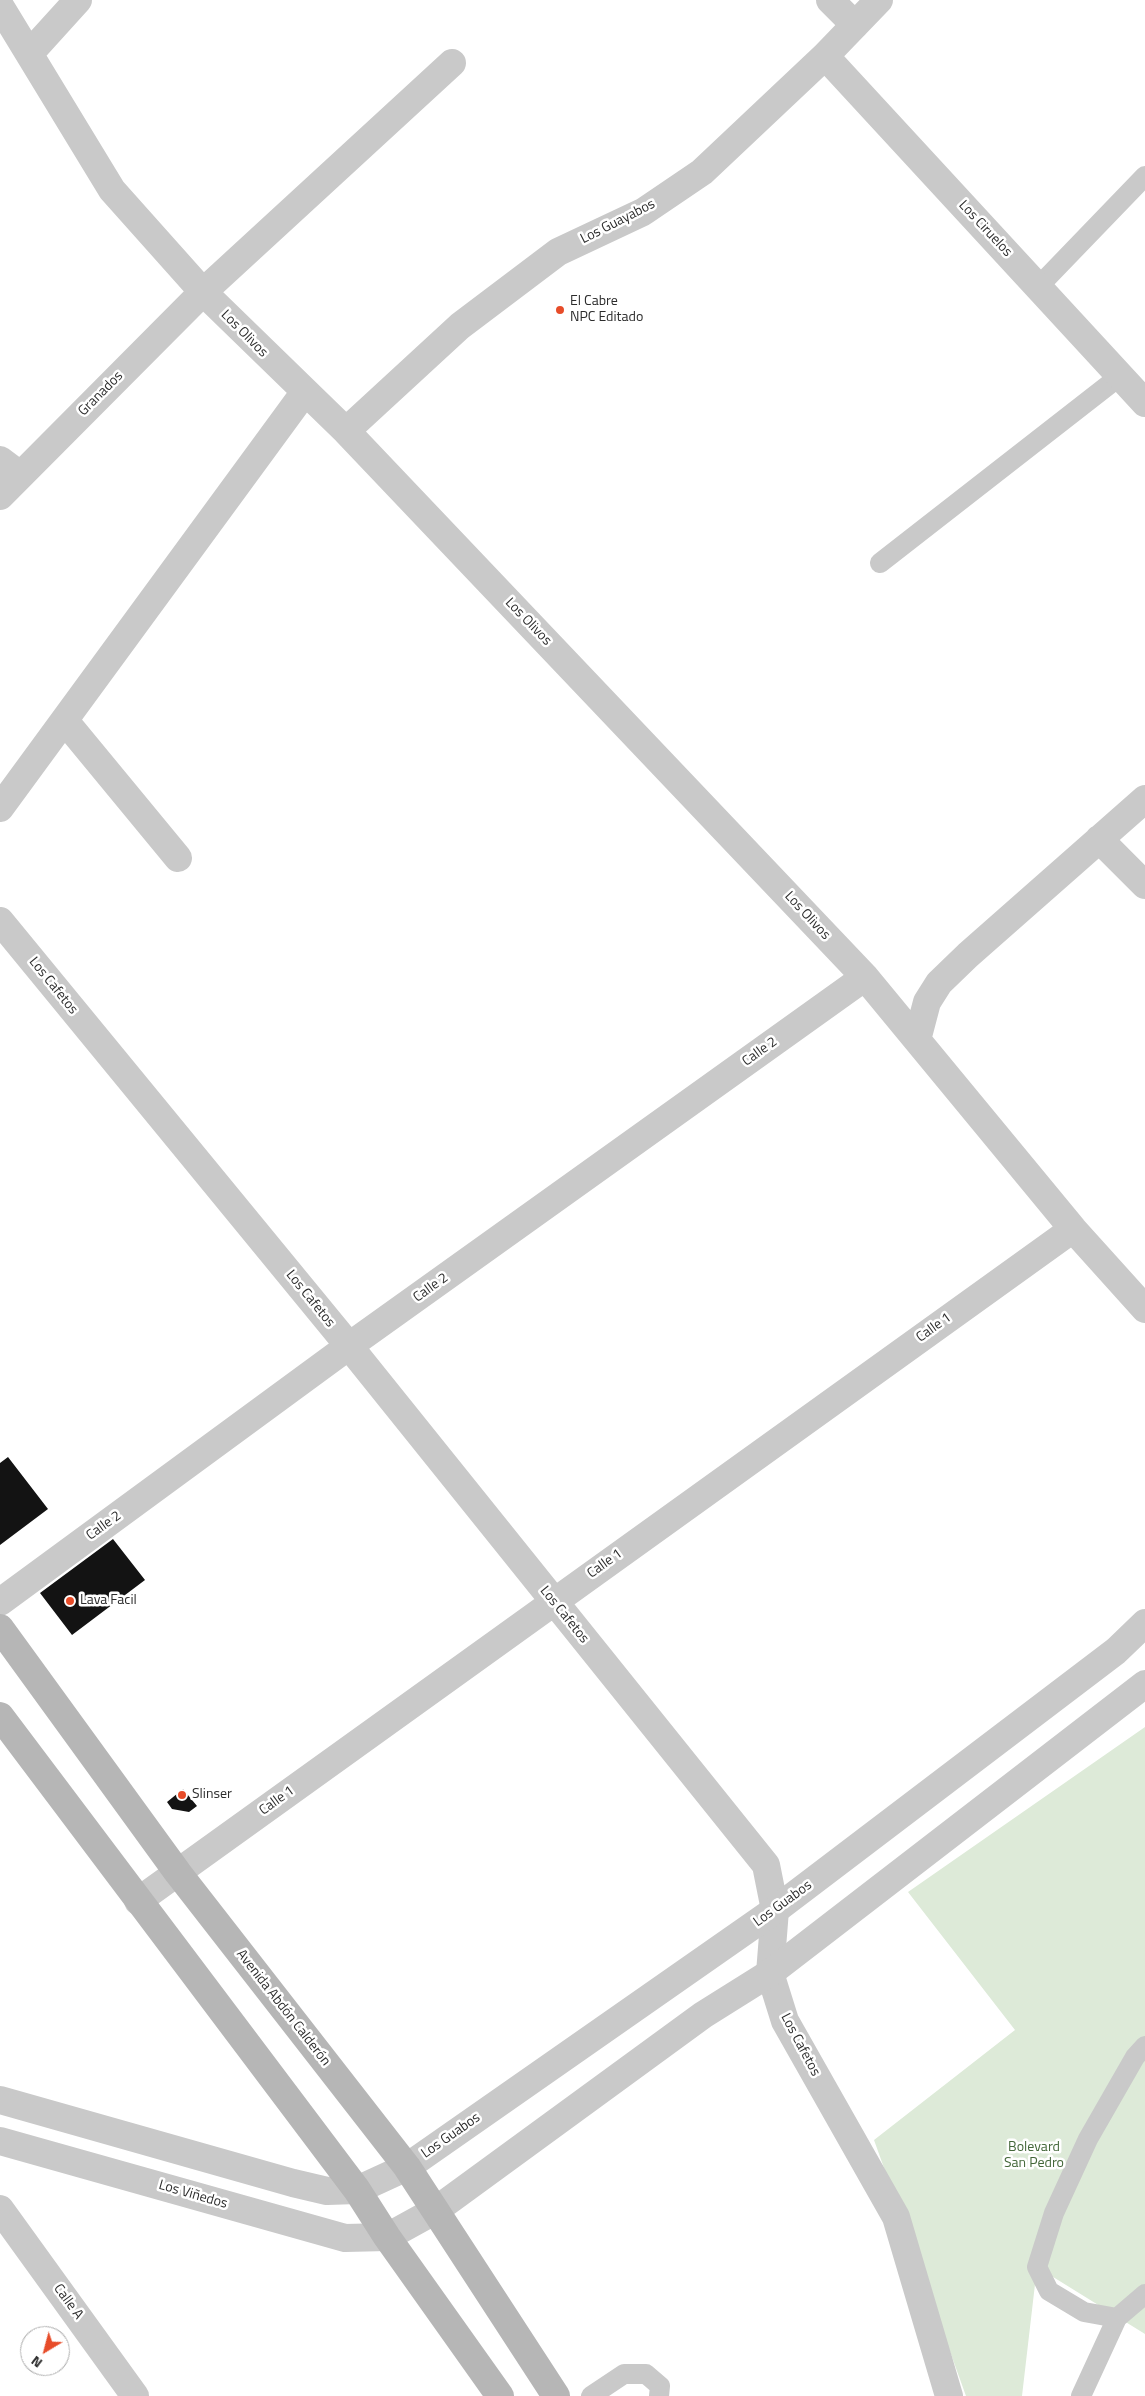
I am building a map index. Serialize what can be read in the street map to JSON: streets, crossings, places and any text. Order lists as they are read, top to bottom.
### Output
{
  "streets": {
    "main road": ["Avenida Abdón Calderón"],
    "street": [
      "Los Guayabos",
      "Los Ciruelos",
      "Los Olivos",
      "Granados",
      "Los Cafetos",
      "Calle 2",
      "Calle 1",
      "Los Guabos",
      "Los Viñedos",
      "Calle A"
    ]
  },
  "crossings": [
    ["Los Guayabos", "Los Ciruelos"],
    ["Los Guayabos", "Los Olivos"],
    ["Los Olivos", "Granados"],
    ["Los Olivos", "Calle 2"],
    ["Los Olivos", "Calle 1"],
    ["Los Cafetos", "Calle 2"],
    ["Los Cafetos", "Calle 1"],
    ["Los Cafetos", "Los Guabos"],
    ["Calle 1", "Avenida Abdón Calderón"],
    ["Los Guabos", "Avenida Abdón Calderón"]
  ],
  "parks": ["Bolevard San Pedro"],
  "places": ["El Cabre NPC Editado", "Lava Facil", "Slinser"],
  "north": "bottom left"
}
